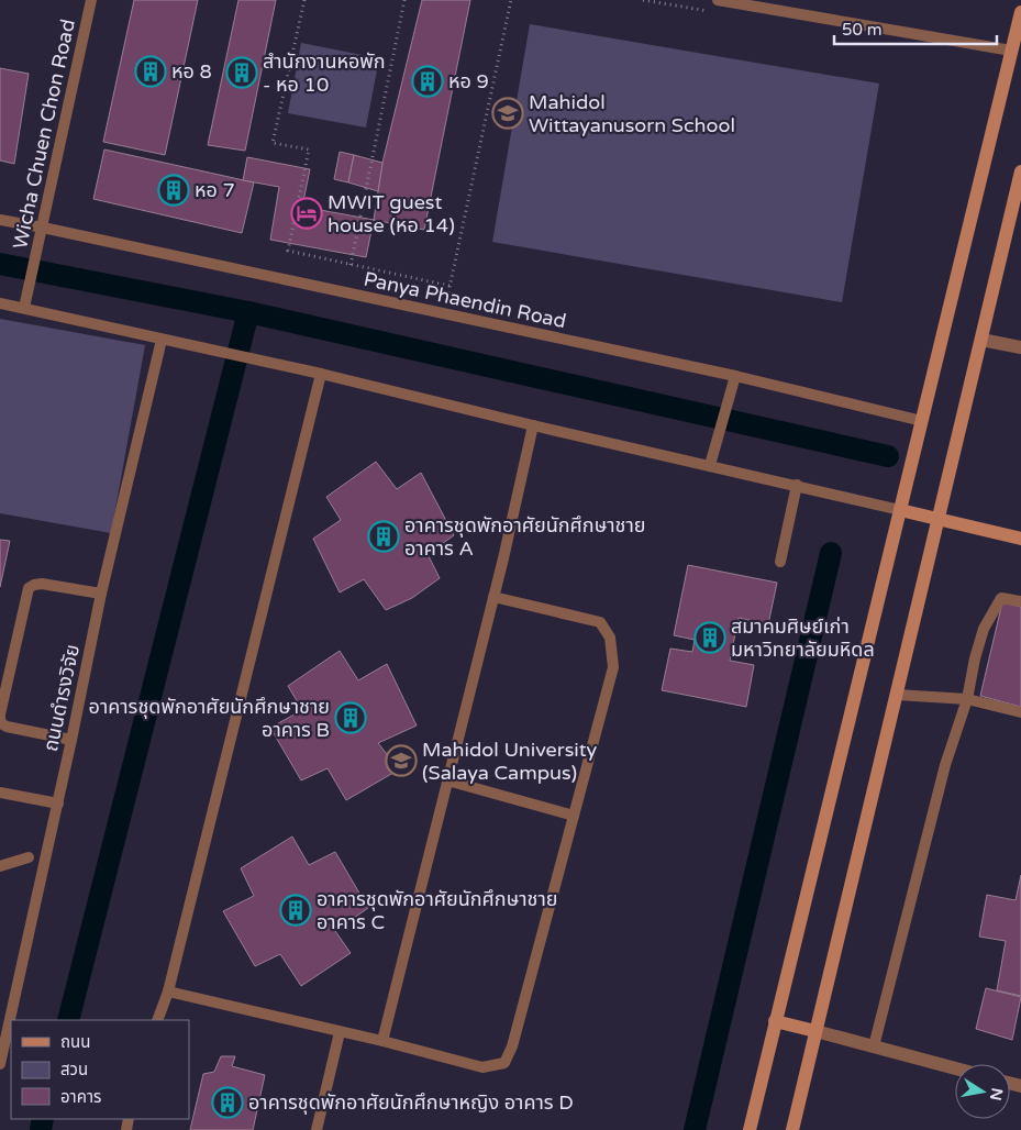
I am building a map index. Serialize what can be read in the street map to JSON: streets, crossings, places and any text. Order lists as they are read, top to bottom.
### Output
{
  "streets": {
    "lane": ["Wicha Chuen Chon Road", "Panya Phaendin Road", "ถนนดำรงวิจัย"]
  },
  "crossings": [
    ["Wicha Chuen Chon Road", "Panya Phaendin Road"]
  ],
  "places": {
    "building": [
      "หอ 8",
      "สำนักงานหอพัก - หอ 10",
      "หอ 9",
      "หอ 7",
      "อาคารชุดพักอาศัยนักศึกษาชาย อาคาร A",
      "สมาคมศิษย์เก่า มหาวิทยาลัยมหิดล",
      "อาคารชุดพักอาศัยนักศึกษาชาย อาคาร B",
      "อาคารชุดพักอาศัยนักศึกษาชาย อาคาร C",
      "อาคารชุดพักอาศัยนักศึกษาหญิง อาคาร D"
    ],
    "school or university": ["Mahidol Wittayanusorn School", "Mahidol University (Salaya Campus)"],
    "hotel": ["MWIT guest house (หอ 14)"]
  },
  "legend": ["ถนน", "สวน", "อาคาร"],
  "scale_bar": "50 m",
  "north": "right"
}
